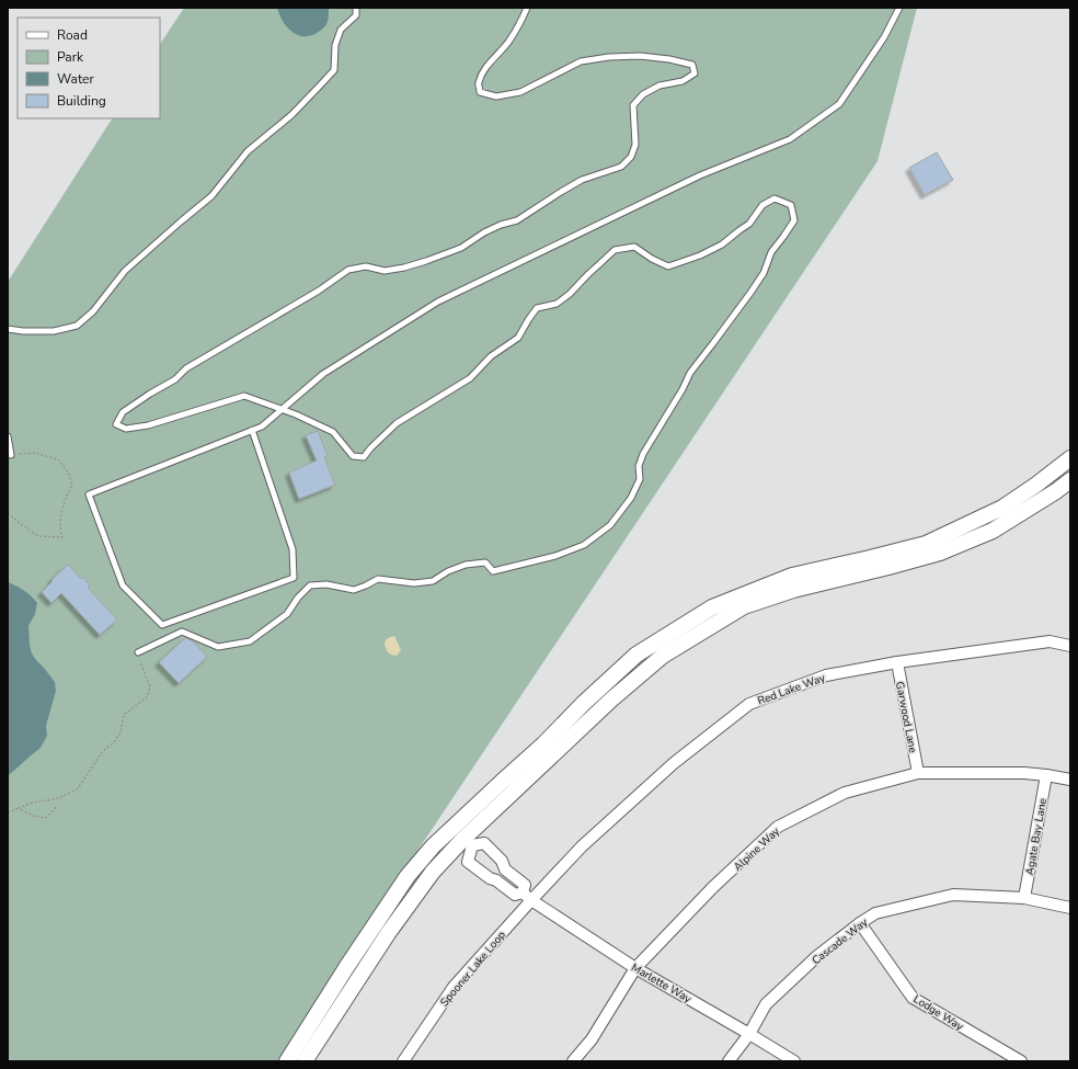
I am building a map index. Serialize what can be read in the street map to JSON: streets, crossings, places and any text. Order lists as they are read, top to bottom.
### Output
{
  "streets": {
    "street": [
      "Red Lake Way",
      "Garwood Lane",
      "Agate Bay Lane",
      "Alpine Way",
      "Cascade Way",
      "Spooner Lake Loop",
      "Marlette Way",
      "Lodge Way"
    ]
  },
  "crossings": [
    ["Red Lake Way", "Garwood Lane"],
    ["Red Lake Way", "Spooner Lake Loop"],
    ["Red Lake Way", "Marlette Way"],
    ["Garwood Lane", "Alpine Way"],
    ["Agate Bay Lane", "Alpine Way"],
    ["Agate Bay Lane", "Cascade Way"],
    ["Alpine Way", "Marlette Way"],
    ["Cascade Way", "Marlette Way"],
    ["Cascade Way", "Lodge Way"],
    ["Spooner Lake Loop", "Marlette Way"]
  ],
  "legend": [
    "Road",
    "Park",
    "Water",
    "Building"
  ]
}
